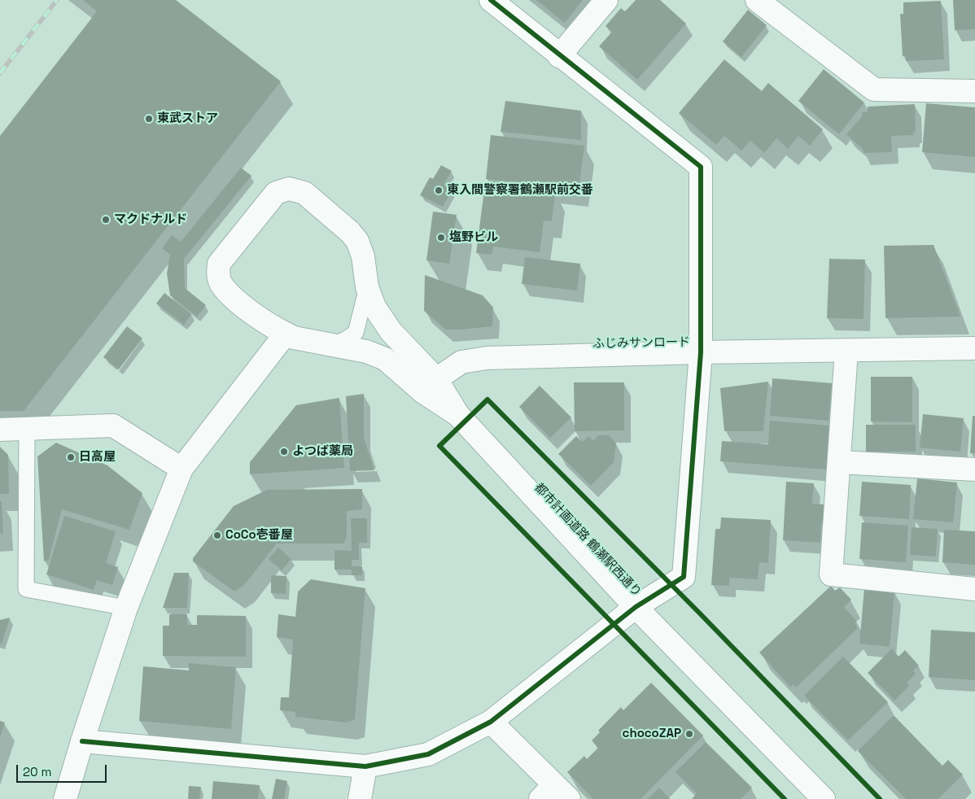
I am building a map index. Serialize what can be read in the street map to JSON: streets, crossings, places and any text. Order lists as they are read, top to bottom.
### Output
{
  "streets": {
    "street": ["ふじみサンロード", "都市計画道路 鶴瀬駅西通り"]
  },
  "places": [
    "東武ストア",
    "東入間警察署鶴瀬駅前交番",
    "マクドナルド",
    "塩野ビル",
    "よつば薬局",
    "日高屋",
    "CoCo壱番屋",
    "chocoZAP"
  ],
  "scale_bar": "20 m"
}
